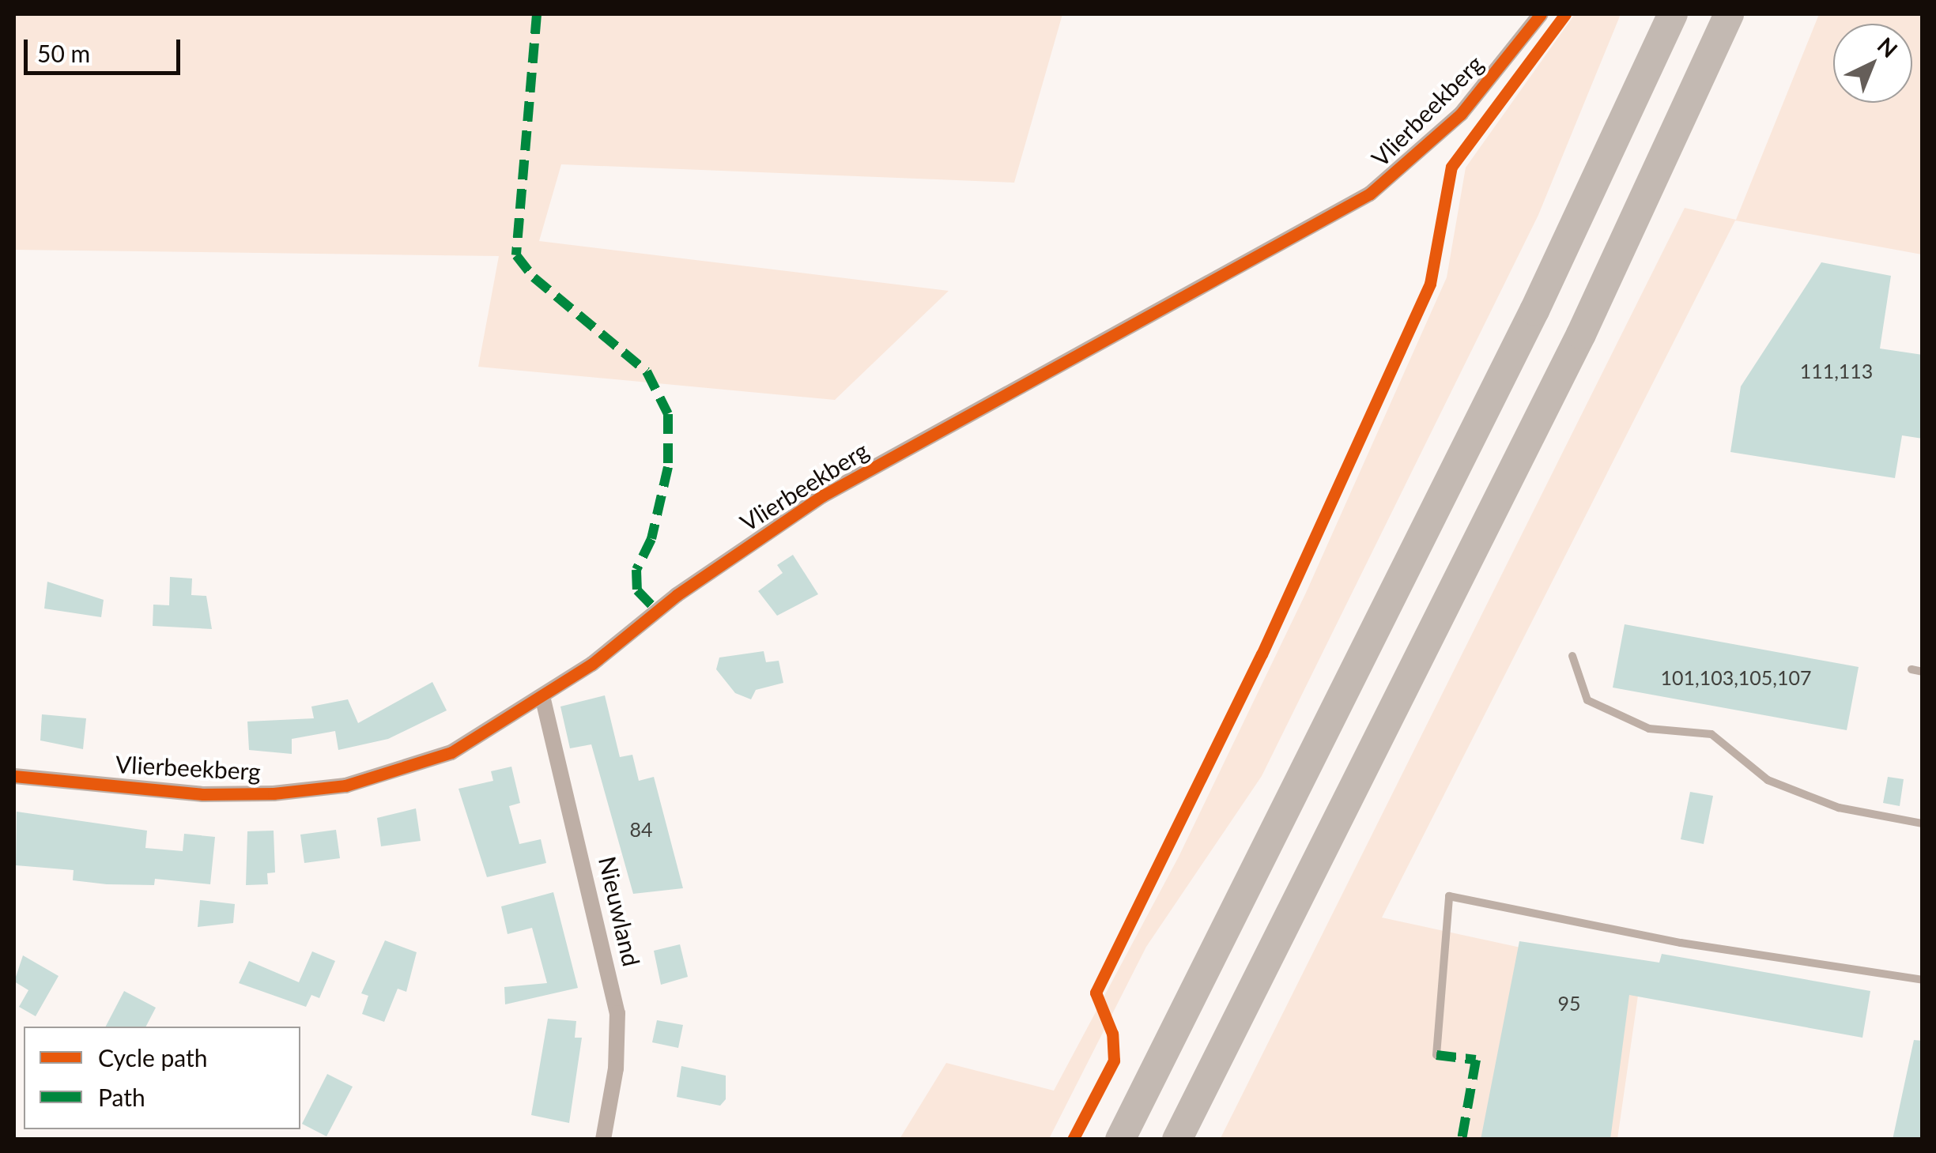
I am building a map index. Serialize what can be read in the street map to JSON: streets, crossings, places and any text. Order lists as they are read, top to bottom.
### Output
{
  "streets": {
    "street": ["Vlierbeekberg", "Nieuwland"]
  },
  "crossings": [
    ["Vlierbeekberg", "Nieuwland"]
  ],
  "house_numbers": [
    "111,113",
    "101,103,105,107",
    "84",
    "95"
  ],
  "legend": ["Cycle path", "Path"],
  "scale_bar": "50 m",
  "north": "top right"
}
